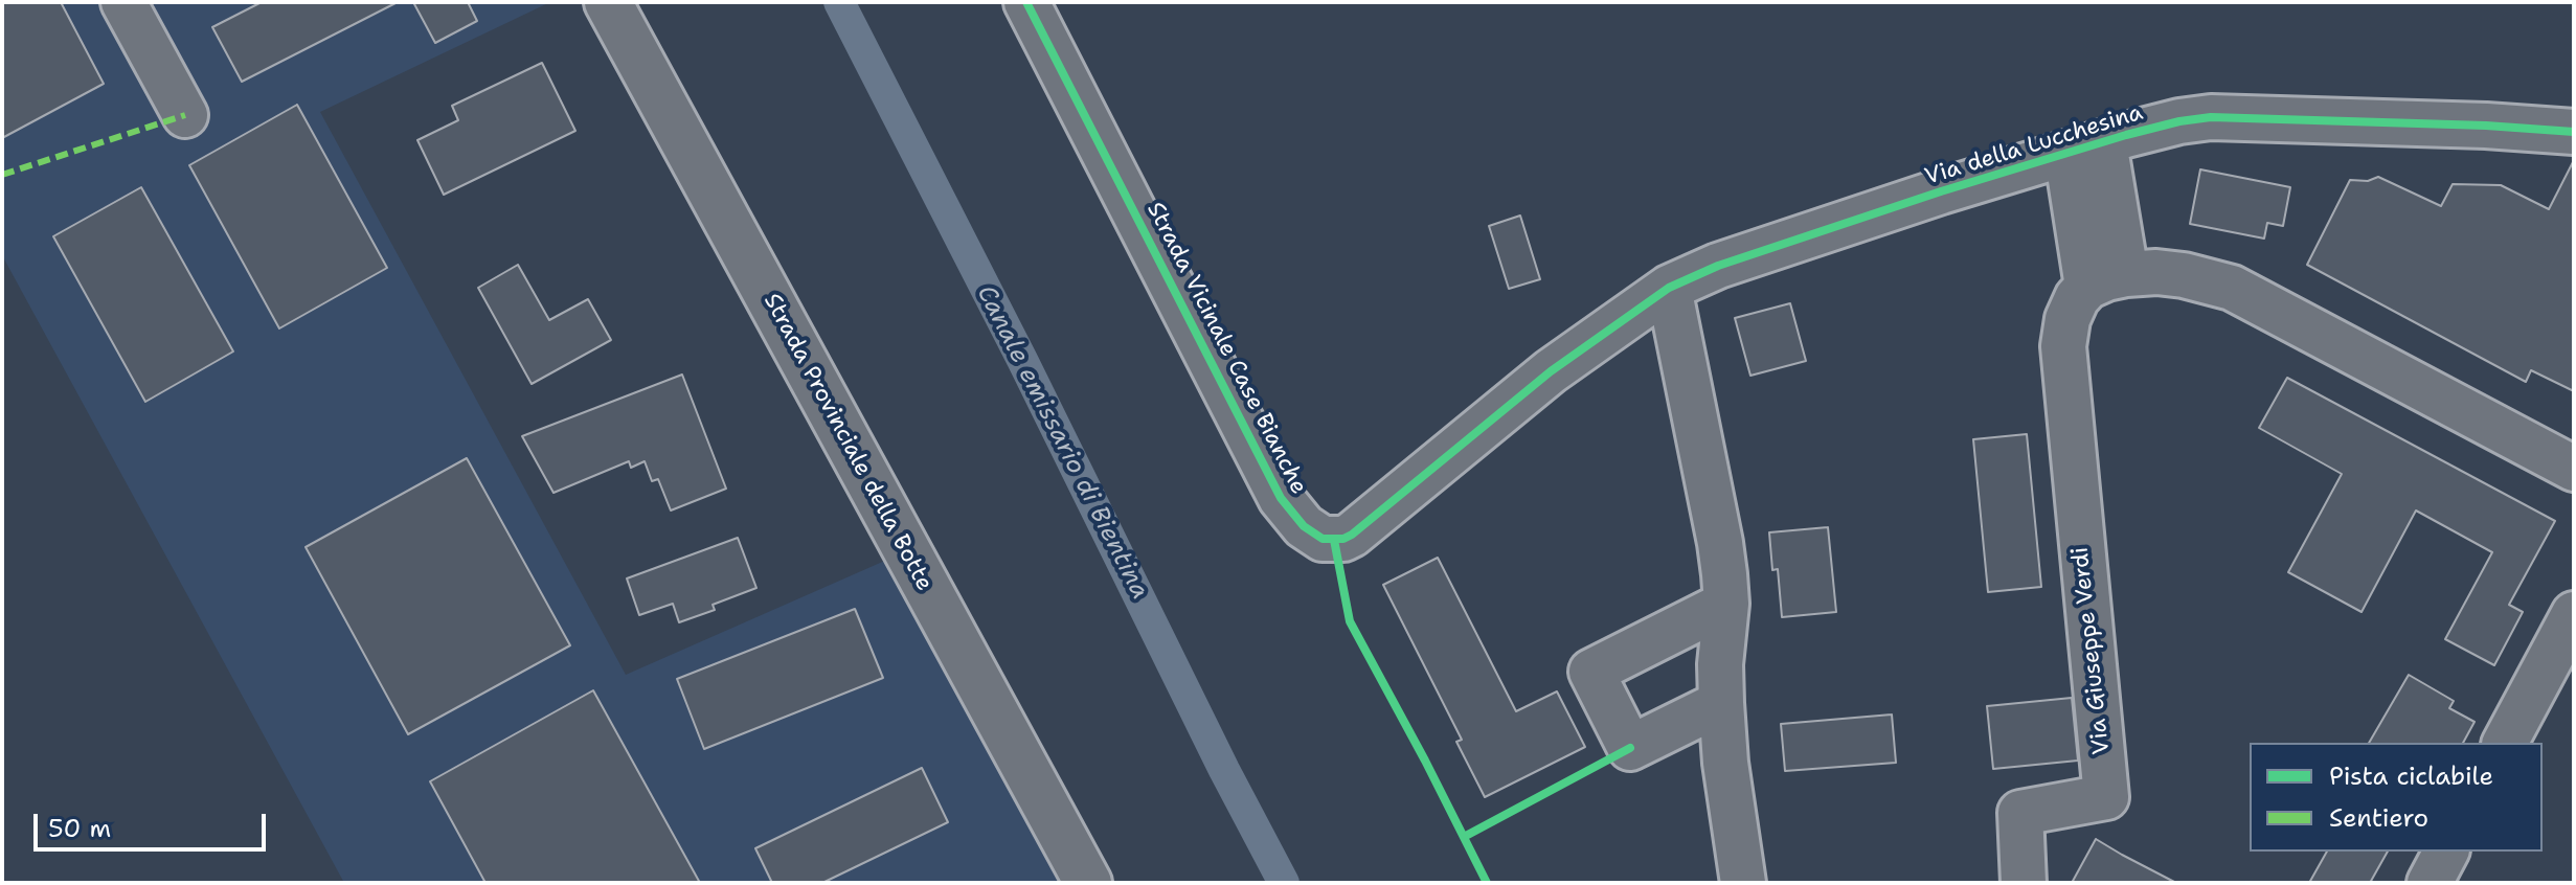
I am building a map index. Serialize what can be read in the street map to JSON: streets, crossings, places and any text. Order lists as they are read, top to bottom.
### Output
{
  "streets": {
    "main road": ["Strada Provinciale della Botte"],
    "street": ["Via della Lucchesina", "Strada Vicinale Case Bianche", "Via Giuseppe Verdi"]
  },
  "crossings": [
    ["Via della Lucchesina", "Strada Vicinale Case Bianche"]
  ],
  "water": ["Canale emissario di Bientina"],
  "legend": ["Pista ciclabile", "Sentiero"],
  "scale_bar": "50 m"
}
